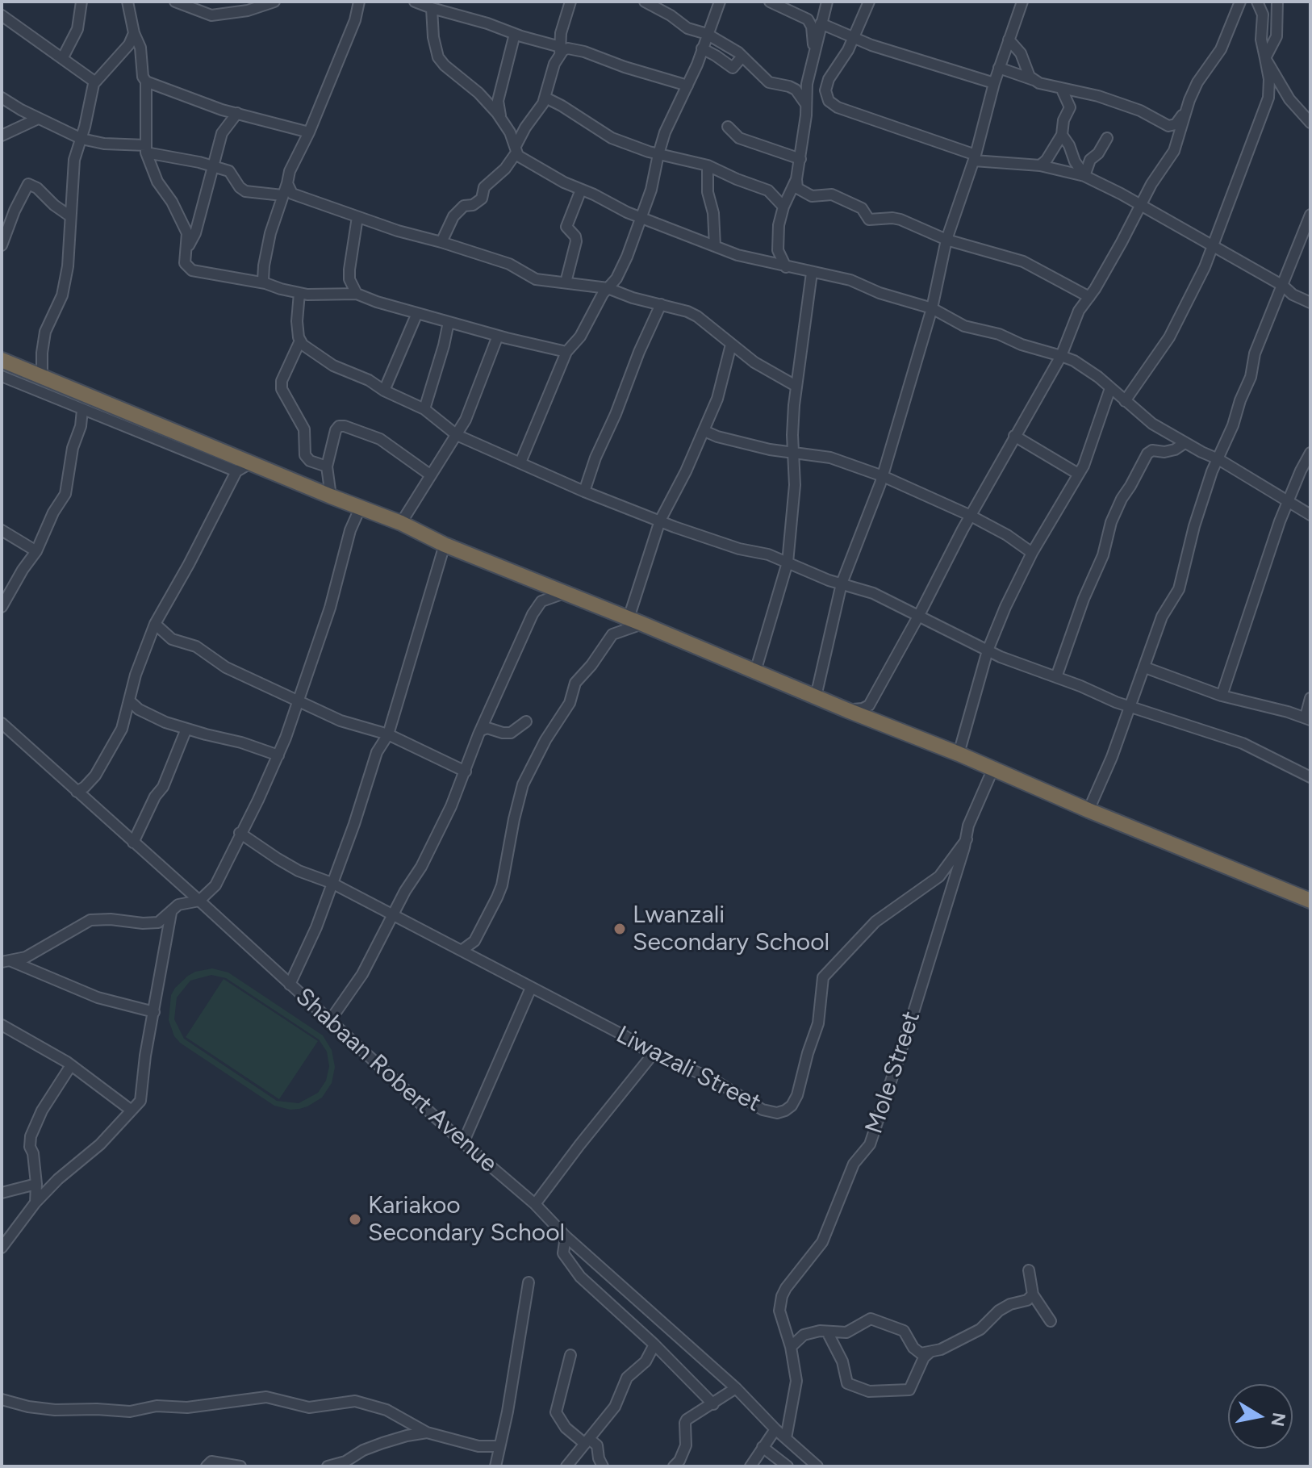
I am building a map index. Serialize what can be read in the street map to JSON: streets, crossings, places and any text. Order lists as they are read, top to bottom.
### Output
{
  "streets": {
    "street": ["Liwazali Street", "Mole Street", "Shabaan Robert Avenue"]
  },
  "crossings": [
    ["Liwazali Street", "Mole Street"],
    ["Mole Street", "Shabaan Robert Avenue"]
  ],
  "places": ["Lwanzali Secondary School", "Kariakoo Secondary School"],
  "north": "right"
}
